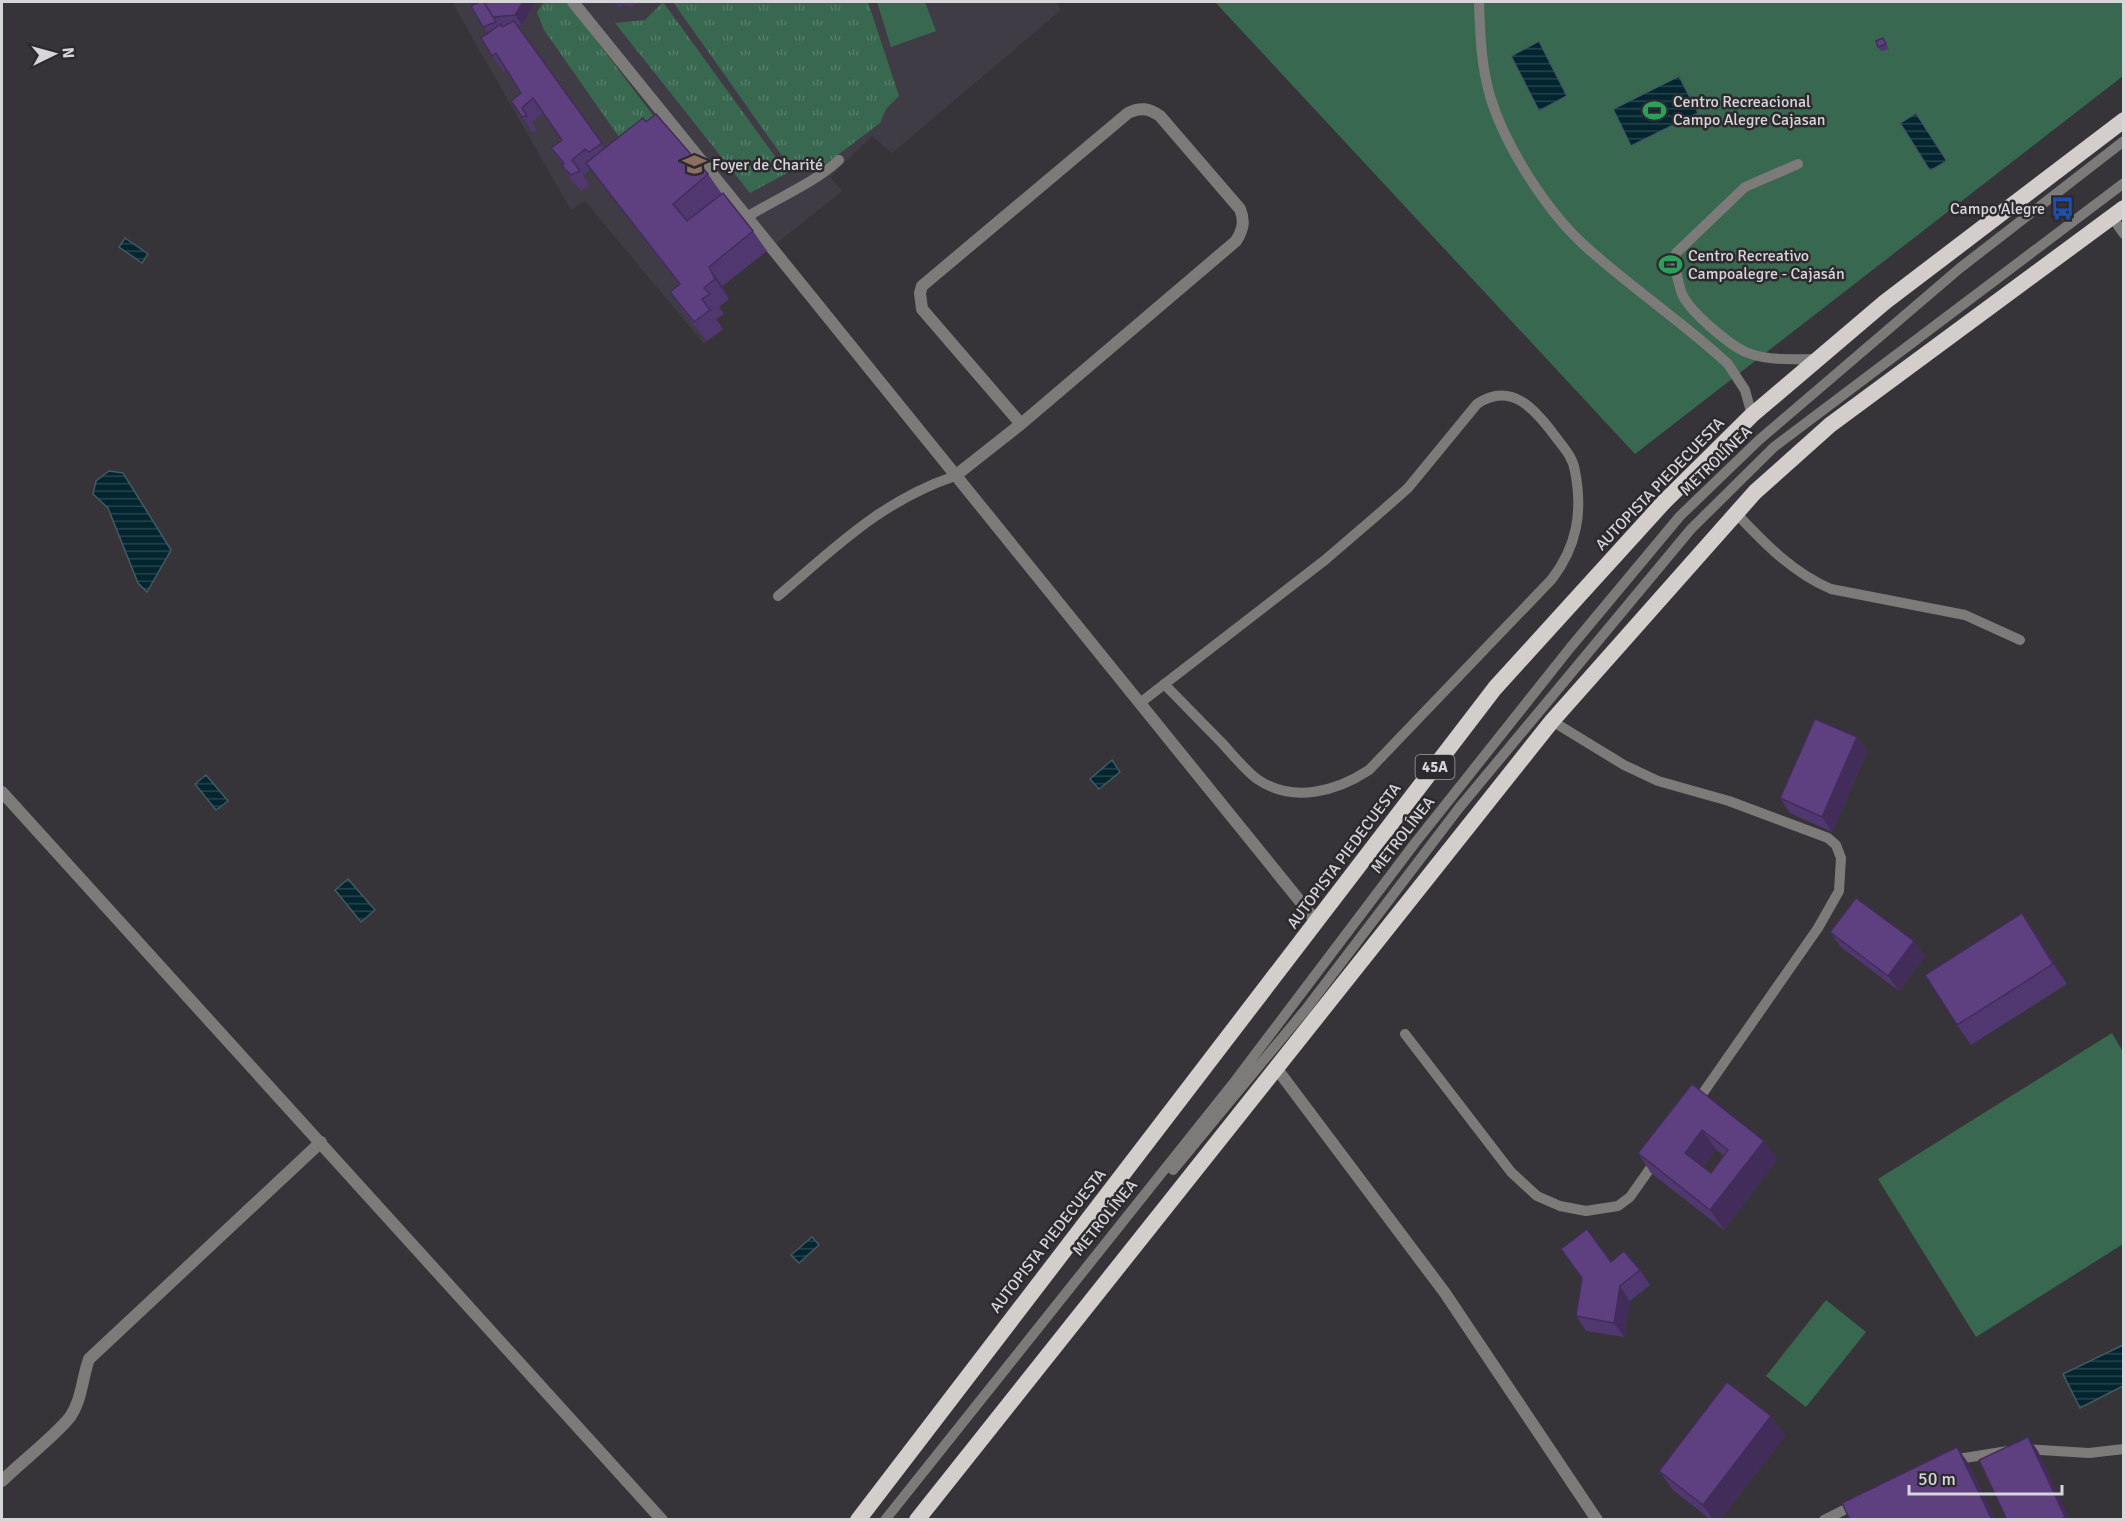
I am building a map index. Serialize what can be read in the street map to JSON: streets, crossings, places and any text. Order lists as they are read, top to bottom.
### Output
{
  "streets": {
    "highway": ["AUTOPISTA PIEDECUESTA", "45A"],
    "lane": ["METROLÍNEA"]
  },
  "places": {
    "sports": ["Centro Recreacional Campo Alegre Cajasan", "Centro Recreativo Campoalegre - Cajasán"],
    "school or university": ["Foyer de Charité"],
    "bus stop": ["Campo Alegre"]
  },
  "scale_bar": "50 m",
  "north": "right"
}
